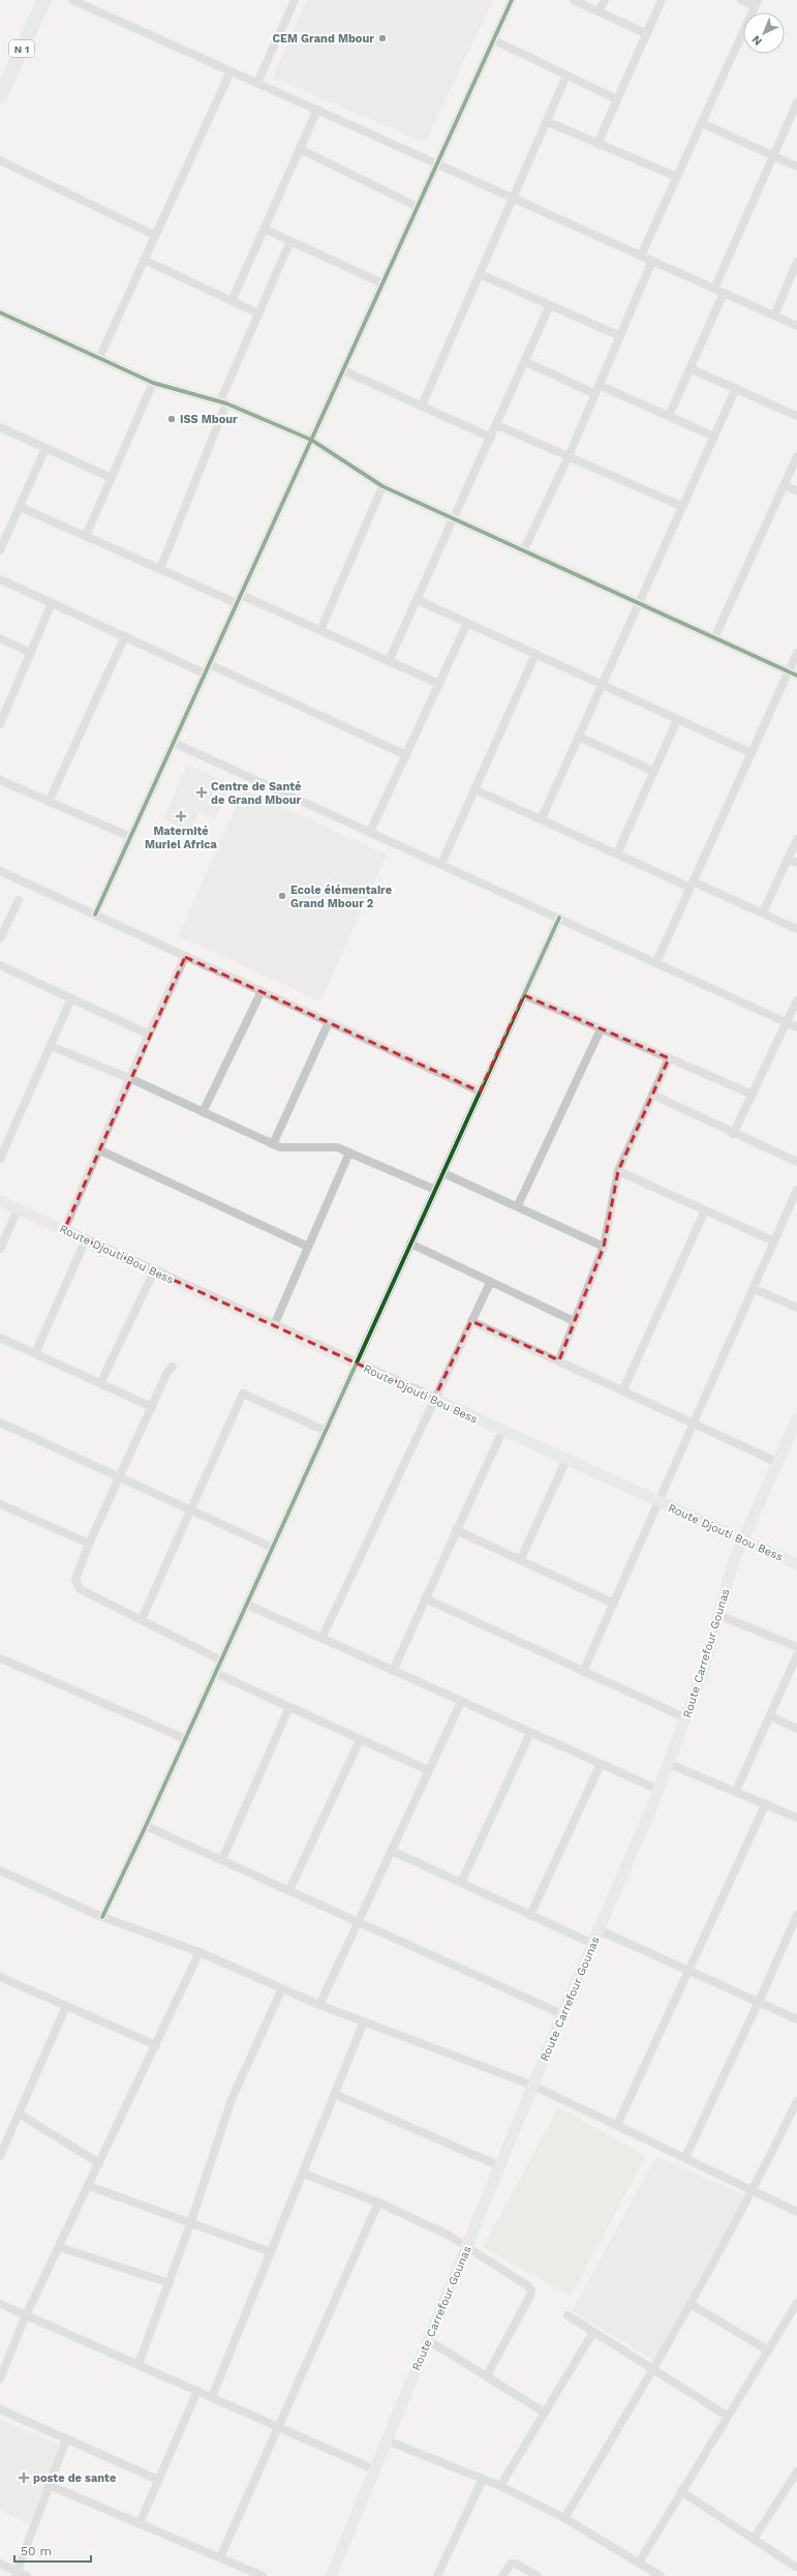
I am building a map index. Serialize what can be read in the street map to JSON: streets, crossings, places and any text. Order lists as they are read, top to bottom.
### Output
{
  "streets": {
    "highway": ["N 1"],
    "main road": ["Route Djouti Bou Bess", "Route Carrefour Gounas"]
  },
  "crossings": [
    ["Route Djouti Bou Bess", "Route Carrefour Gounas"]
  ],
  "places": {
    "other": ["CEM Grand Mbour", "ISS Mbour", "Ecole élémentaire Grand Mbour 2"],
    "health": ["Centre de Santé de Grand Mbour", "Maternité Muriel Africa", "poste de sante"]
  },
  "scale_bar": "50 m",
  "north": "bottom left"
}
